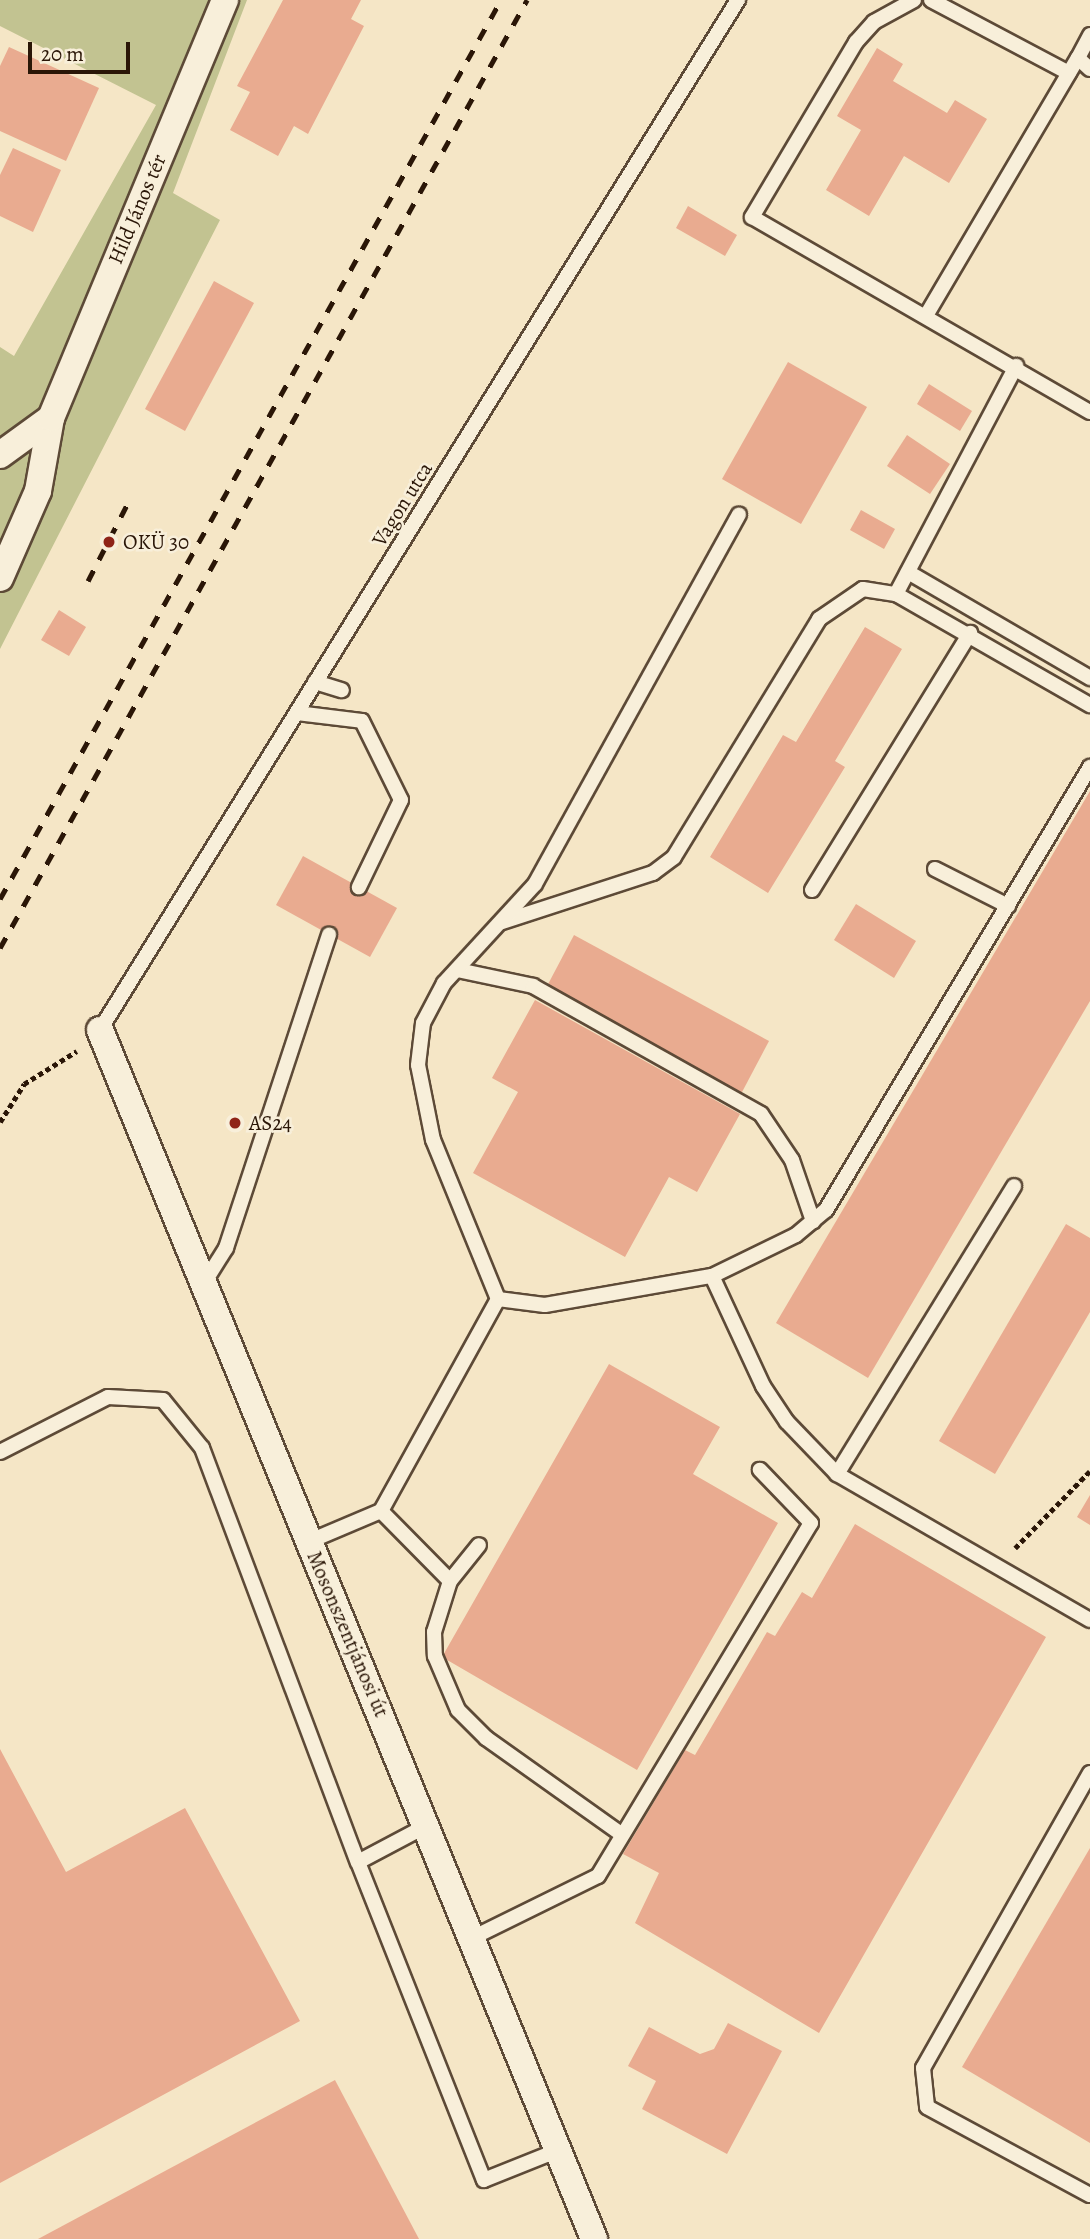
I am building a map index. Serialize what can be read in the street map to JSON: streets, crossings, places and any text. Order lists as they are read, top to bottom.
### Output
{
  "streets": {
    "street": ["Hild János tér", "Mosonszentjánosi út"],
    "lane": ["Vagon utca"]
  },
  "crossings": [
    ["Vagon utca", "Mosonszentjánosi út"]
  ],
  "places": ["OKÜ 30", "AS24"],
  "scale_bar": "20 m"
}
